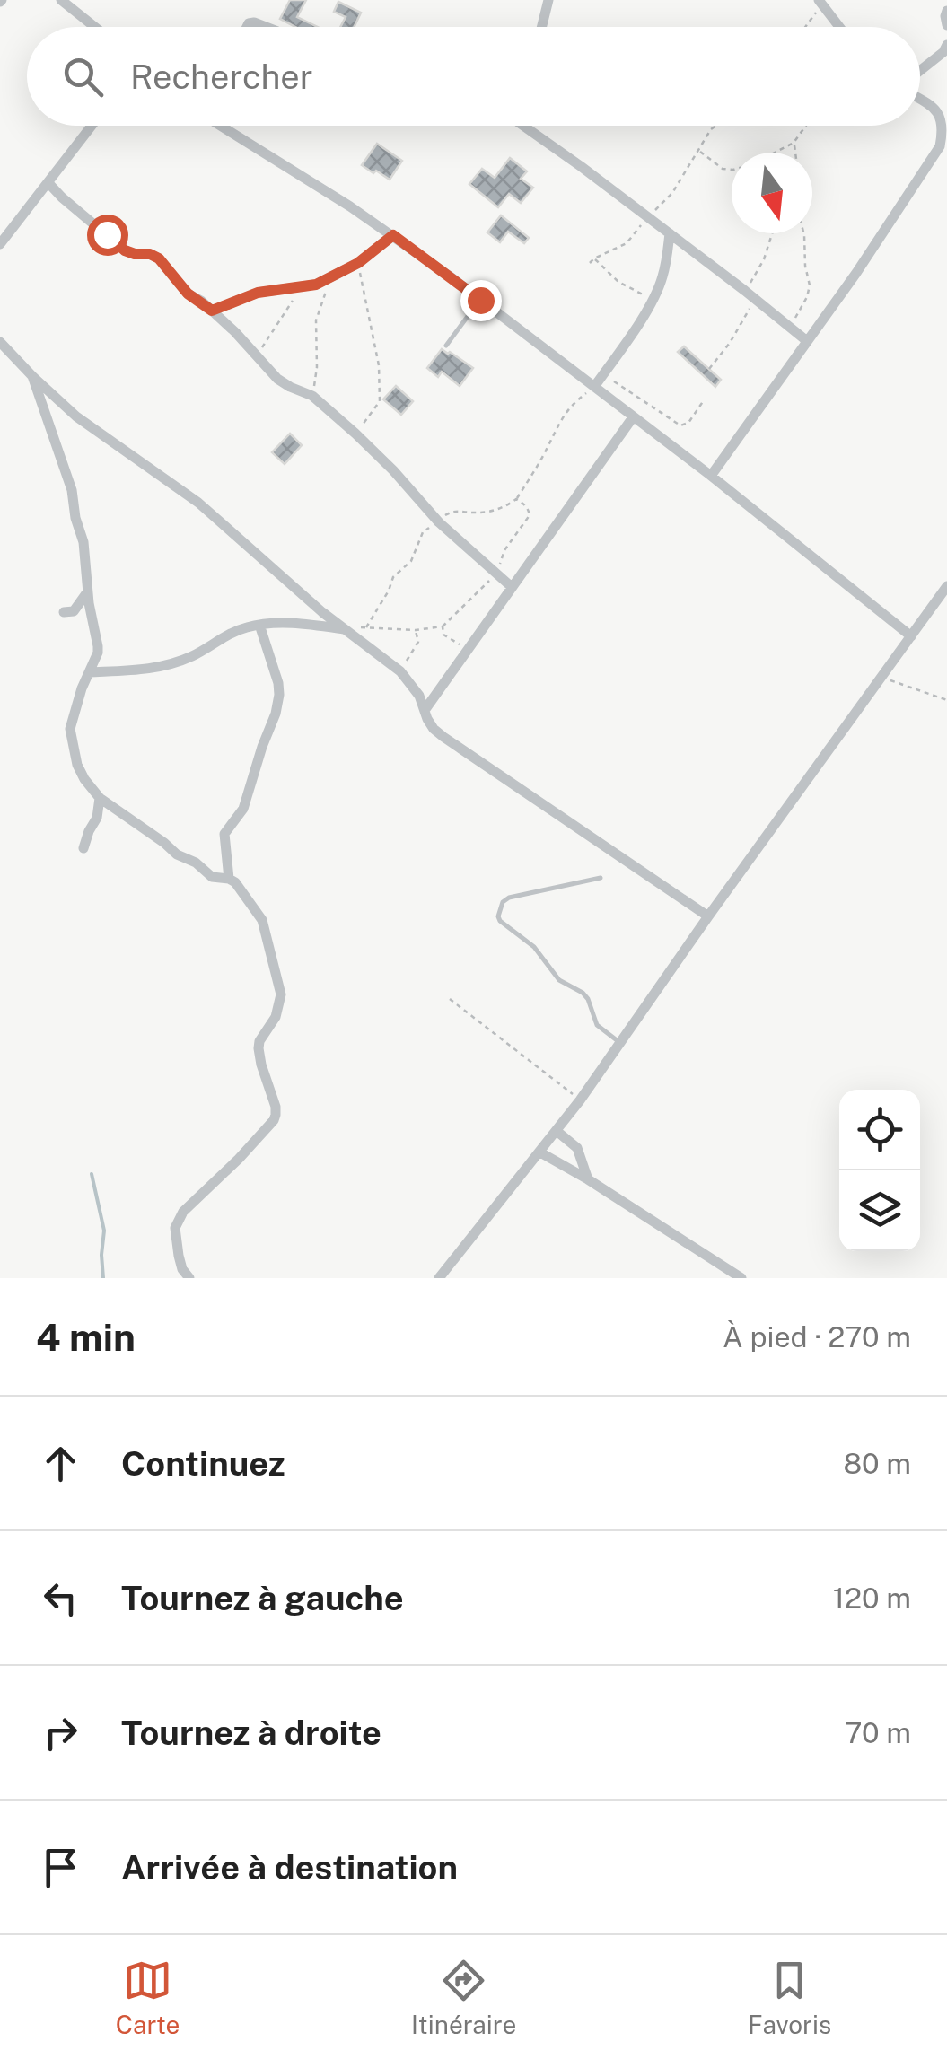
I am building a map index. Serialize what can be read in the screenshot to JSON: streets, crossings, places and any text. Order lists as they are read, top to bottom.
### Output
{
  "north": "bottom",
  "page": {
    "search": "Rechercher",
    "heading": ["4 min", "À pied · 270 m"],
    "list": [
      ["Continuez", "80 m"],
      ["Tournez à gauche", "120 m"],
      ["Tournez à droite", "70 m"],
      "Arrivée à destination"
    ],
    "nav": ["Carte", "Itinéraire", "Favoris"]
  }
}
